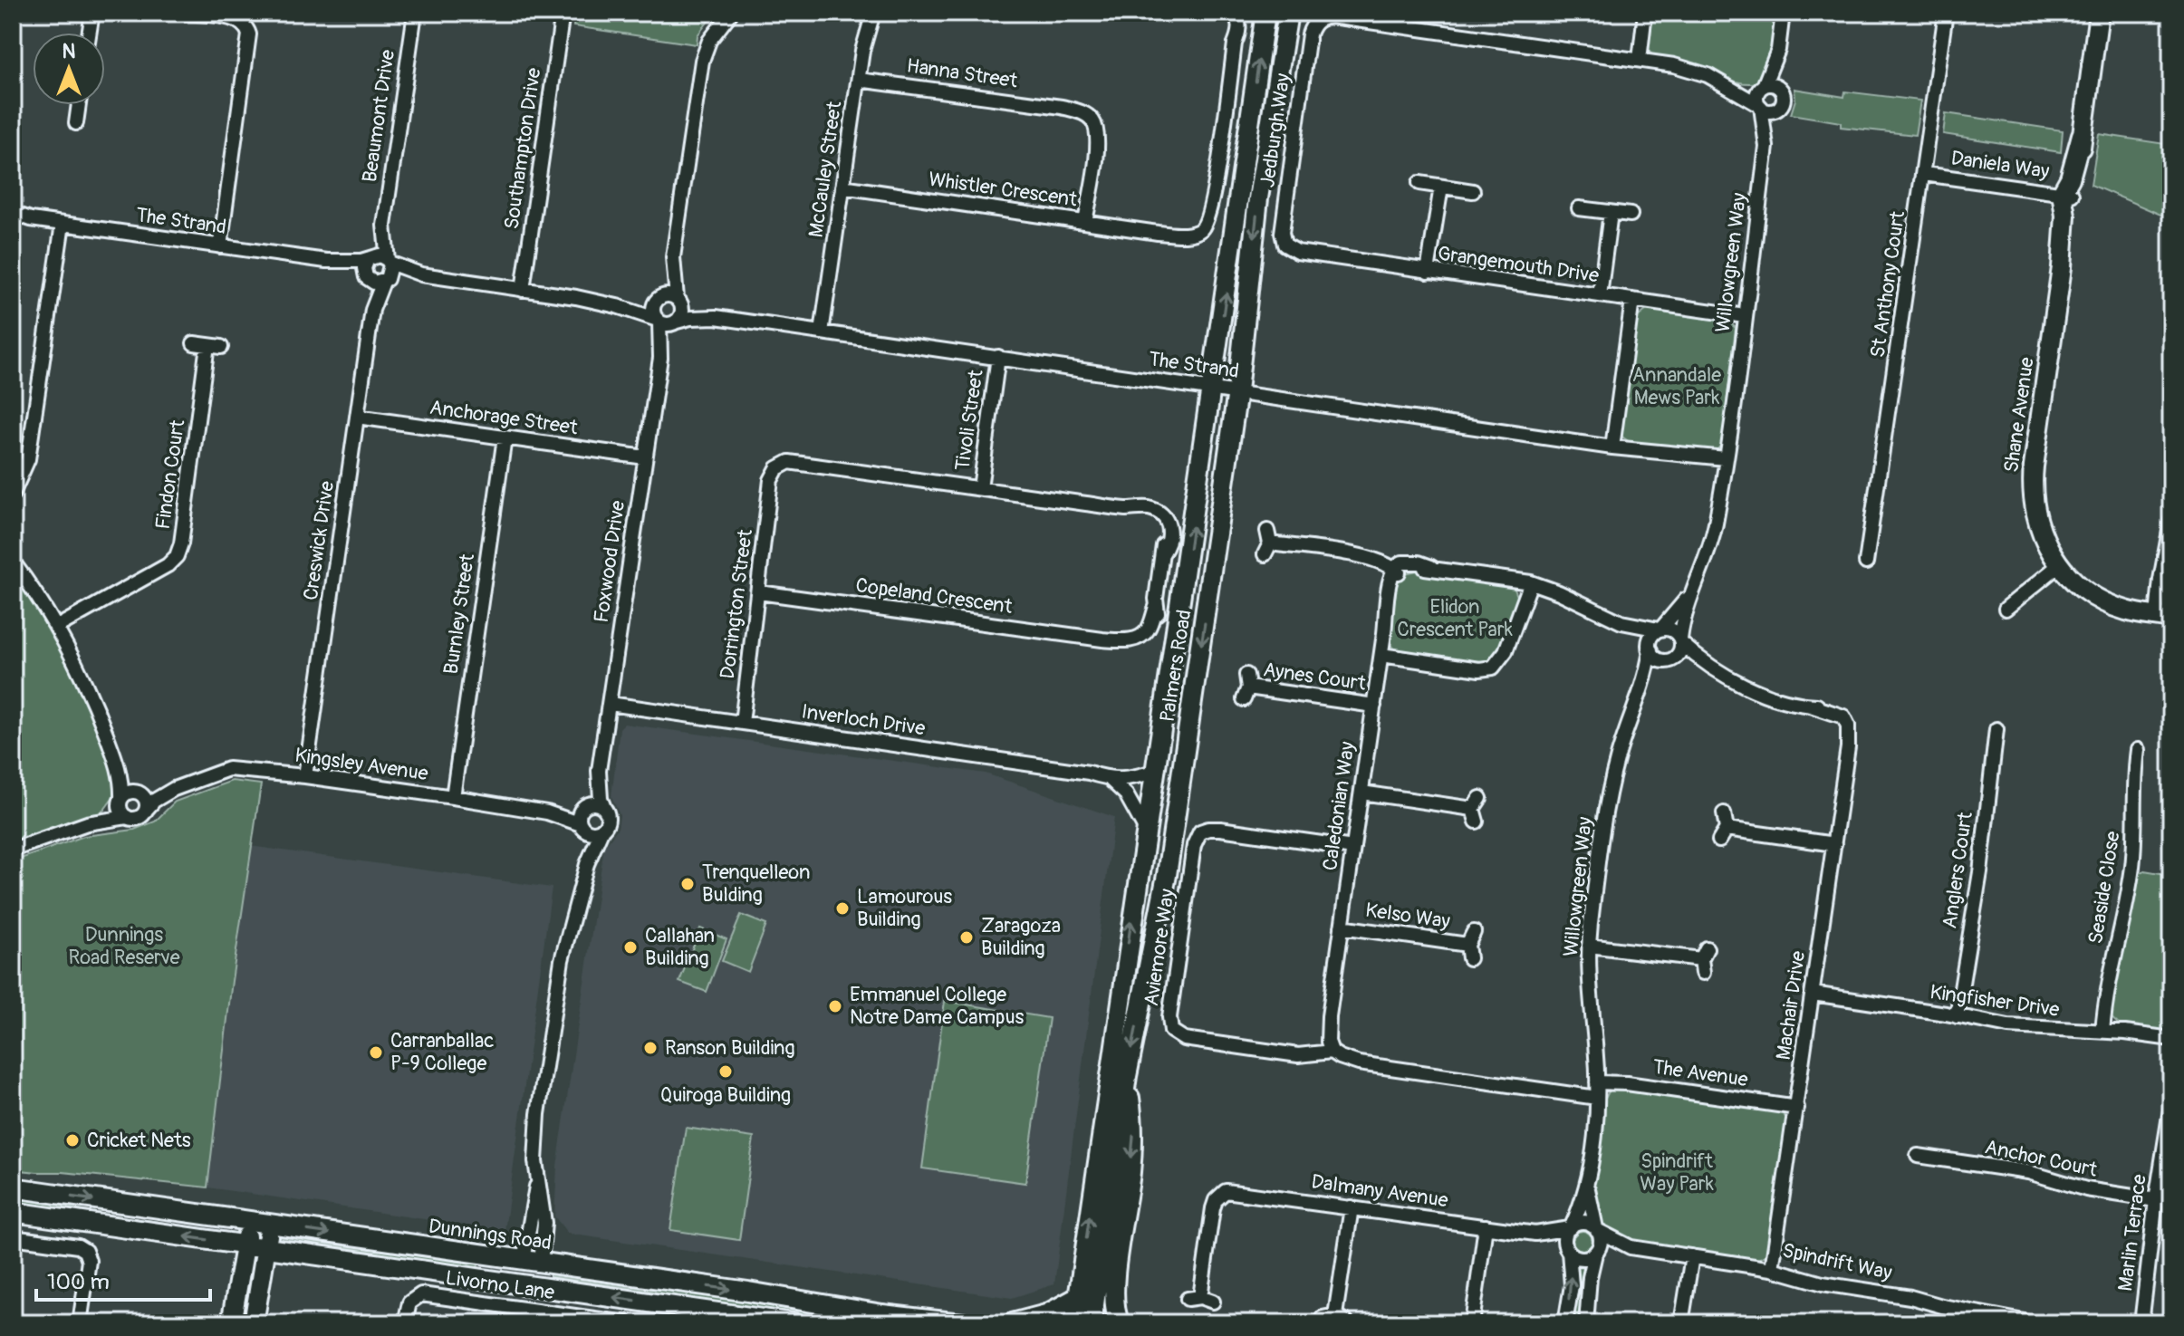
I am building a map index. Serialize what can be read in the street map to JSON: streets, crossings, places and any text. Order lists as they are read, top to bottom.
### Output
{
  "streets": {
    "main road": ["Shane Avenue", "Palmers Road", "Dunnings Road"],
    "street": [
      "Hanna Street",
      "Beaumont Drive",
      "Jedburgh Way",
      "Southampton Drive",
      "Daniela Way",
      "McCauley Street",
      "Whistler Crescent",
      "The Strand",
      "Willowgreen Way",
      "Grangemouth Drive",
      "St Anthony Court",
      "Anchorage Street",
      "Tivoli Street",
      "Findon Court",
      "Creswick Drive",
      "Foxwood Drive",
      "Copeland Crescent",
      "Dorrington Street",
      "Burnley Street",
      "Aynes Court",
      "Inverloch Drive",
      "Kingsley Avenue",
      "Caledonian Way",
      "Anglers Court",
      "Seaside Close",
      "Kelso Way",
      "Aviemore Way",
      "Kingfisher Drive",
      "Machair Drive",
      "The Avenue",
      "Anchor Court",
      "Dalmany Avenue",
      "Marlin Terrace",
      "Spindrift Way",
      "Livorno Lane"
    ]
  },
  "crossings": [
    ["Hanna Street", "McCauley Street"],
    ["Hanna Street", "Whistler Crescent"],
    ["Beaumont Drive", "The Strand"],
    ["Beaumont Drive", "Creswick Drive"],
    ["Jedburgh Way", "Grangemouth Drive"],
    ["Daniela Way", "St Anthony Court"],
    ["Daniela Way", "Shane Avenue"],
    ["McCauley Street", "Whistler Crescent"],
    ["McCauley Street", "The Strand"],
    ["The Strand", "Willowgreen Way"],
    ["The Strand", "Tivoli Street"],
    ["The Strand", "Creswick Drive"],
    ["The Strand", "Foxwood Drive"],
    ["The Strand", "Palmers Road"],
    ["Willowgreen Way", "Grangemouth Drive"],
    ["Willowgreen Way", "Aviemore Way"],
    ["Willowgreen Way", "Machair Drive"],
    ["Willowgreen Way", "The Avenue"],
    ["Willowgreen Way", "Dalmany Avenue"],
    ["Willowgreen Way", "Spindrift Way"],
    ["Anchorage Street", "Creswick Drive"],
    ["Anchorage Street", "Foxwood Drive"],
    ["Anchorage Street", "Burnley Street"],
    ["Tivoli Street", "Copeland Crescent"],
    ["Creswick Drive", "Kingsley Avenue"],
    ["Foxwood Drive", "Inverloch Drive"],
    ["Foxwood Drive", "Kingsley Avenue"],
    ["Foxwood Drive", "Dunnings Road"],
    ["Copeland Crescent", "Dorrington Street"],
    ["Dorrington Street", "Inverloch Drive"],
    ["Burnley Street", "Kingsley Avenue"],
    ["Palmers Road", "Inverloch Drive"],
    ["Aynes Court", "Caledonian Way"],
    ["Caledonian Way", "Kelso Way"],
    ["Caledonian Way", "Aviemore Way"],
    ["Anglers Court", "Kingfisher Drive"],
    ["Seaside Close", "Kingfisher Drive"],
    ["Kingfisher Drive", "Machair Drive"],
    ["Machair Drive", "The Avenue"],
    ["Machair Drive", "Spindrift Way"],
    ["Anchor Court", "Marlin Terrace"],
    ["Dalmany Avenue", "Spindrift Way"]
  ],
  "parks": [
    "Annandale Mews Park",
    "Elidon Crescent Park",
    "Dunnings Road Reserve",
    "Spindrift Way Park"
  ],
  "places": [
    "Trenquelleon Bulding",
    "Lamourous Building",
    "Zaragoza Building",
    "Callahan Building",
    "Emmanuel College Notre Dame Campus",
    "Ranson Building",
    "Carranballac P-9 College",
    "Quiroga Building",
    "Cricket Nets"
  ],
  "scale_bar": "100 m",
  "north": "top"
}
